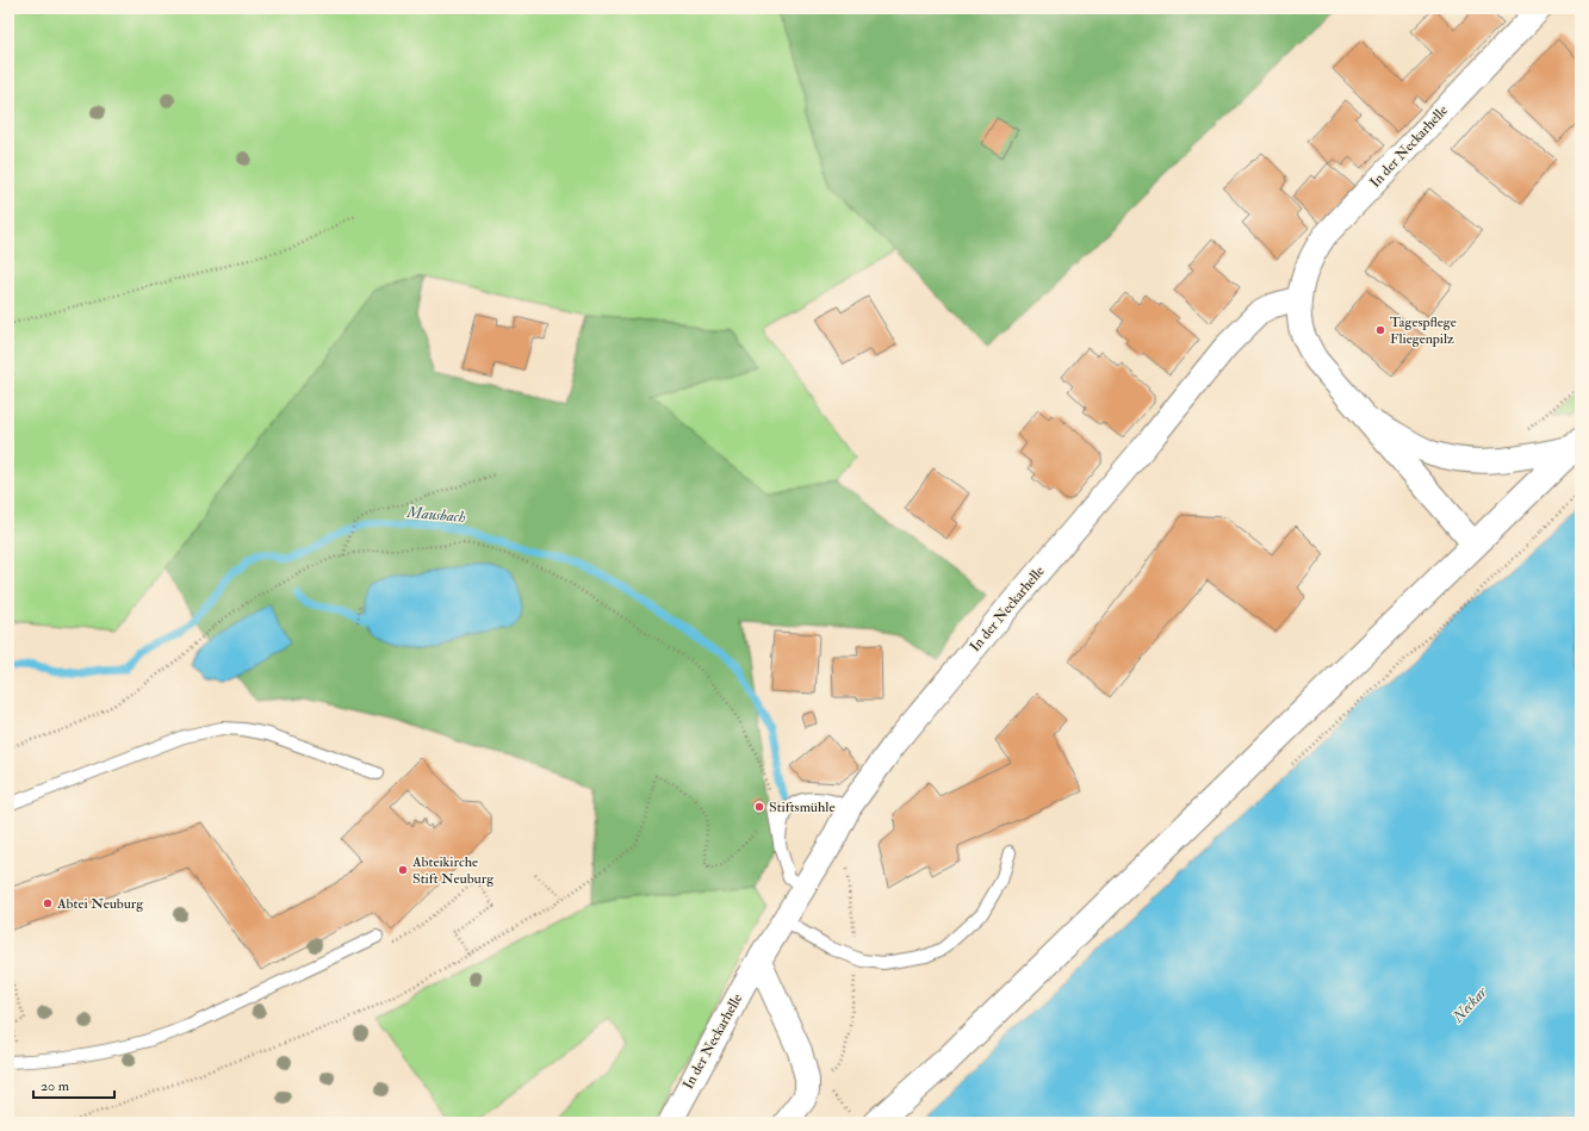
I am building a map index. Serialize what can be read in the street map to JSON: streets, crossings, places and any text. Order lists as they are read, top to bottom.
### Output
{
  "streets": {
    "street": ["In der Neckarhelle"]
  },
  "water": ["Mausbach", "Neckar"],
  "places": [
    "Tagespflege Fliegenpilz",
    "Stiftsmühle",
    "Abteikirche Stift Neuburg",
    "Abtei Neuburg"
  ],
  "scale_bar": "20 m"
}
